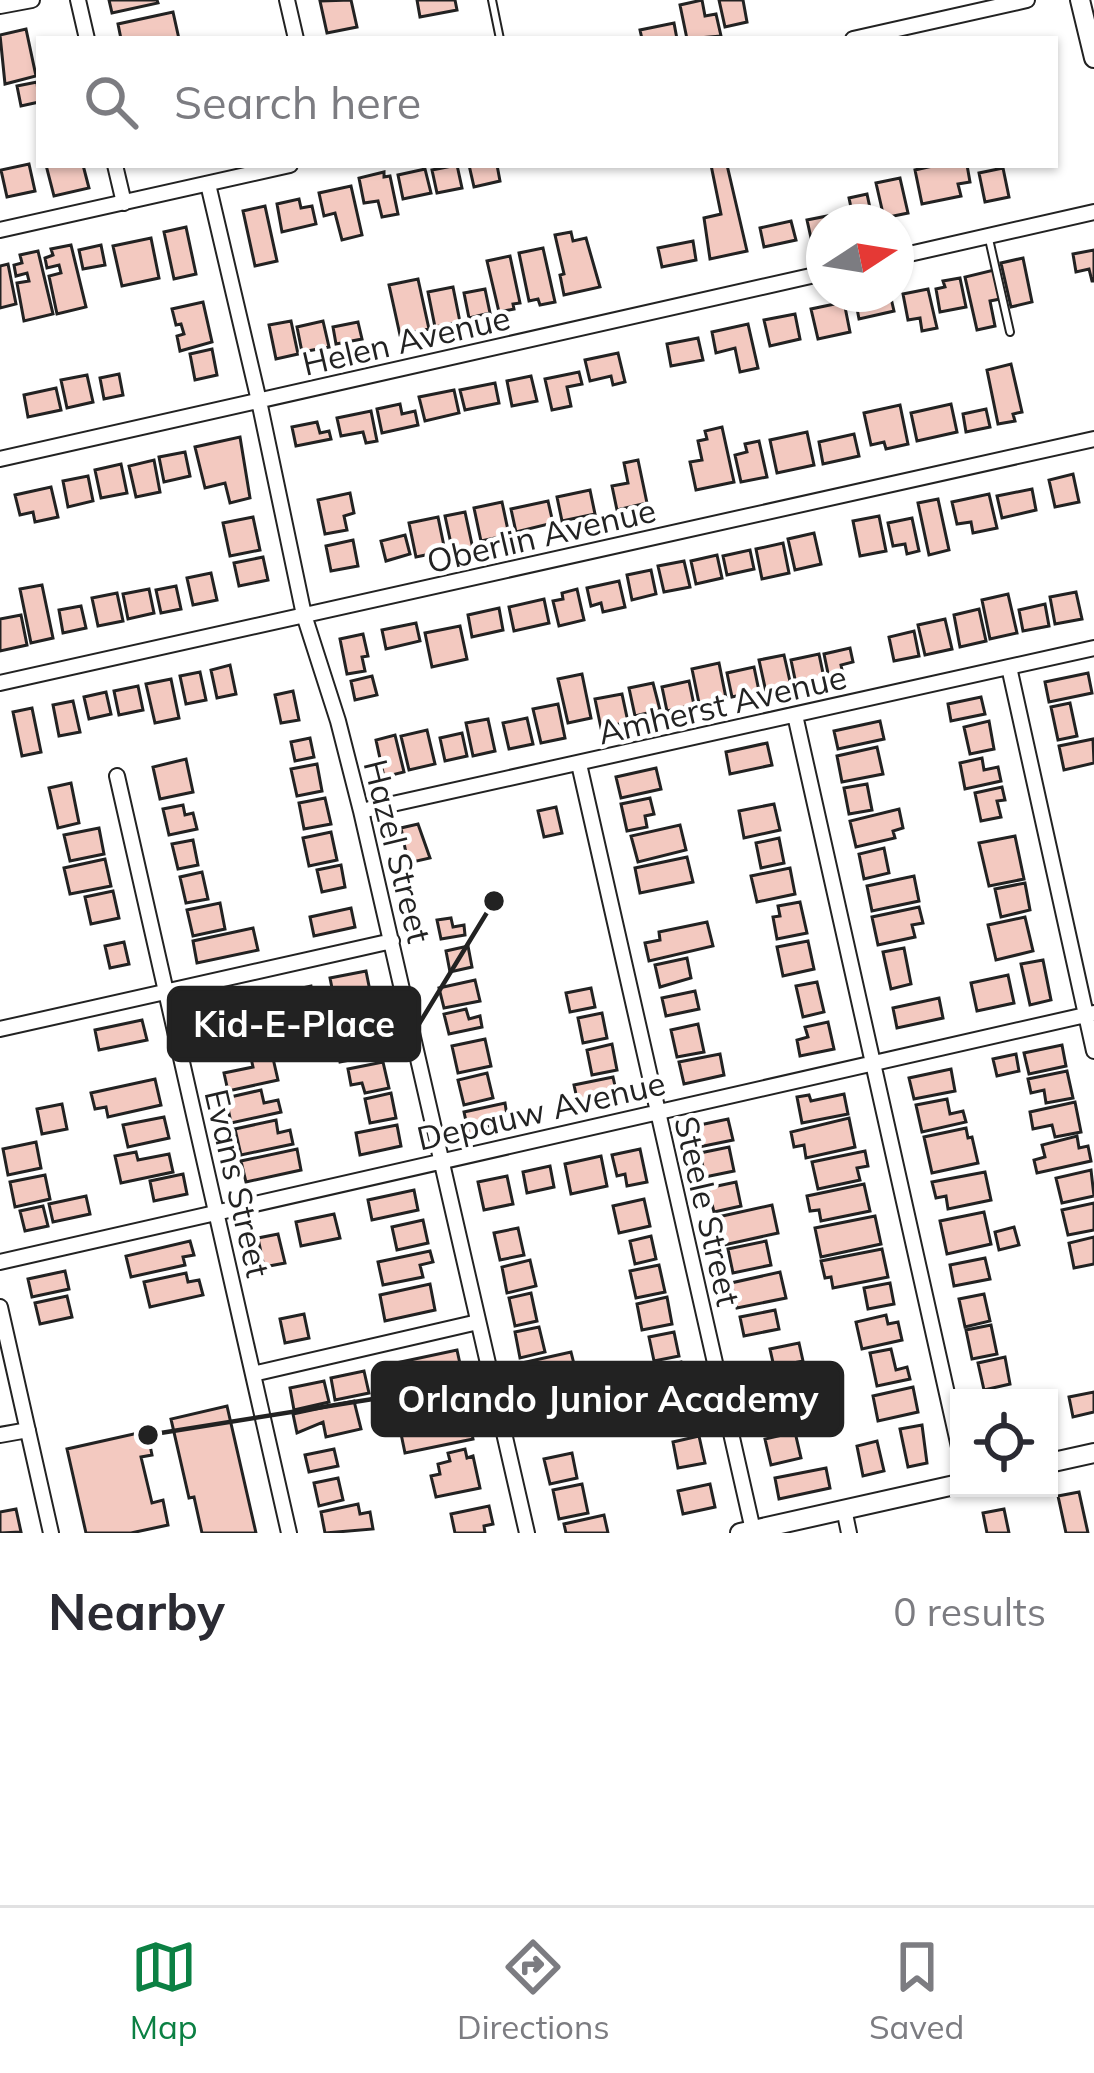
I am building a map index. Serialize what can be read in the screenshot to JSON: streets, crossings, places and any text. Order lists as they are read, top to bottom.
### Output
{
  "streets": {
    "street": [
      "Helen Avenue",
      "Oberlin Avenue",
      "Amherst Avenue",
      "Hazel Street",
      "Depauw Avenue",
      "Evans Street",
      "Steele Street"
    ]
  },
  "crossings": [
    ["Helen Avenue", "Hazel Street"],
    ["Oberlin Avenue", "Hazel Street"],
    ["Amherst Avenue", "Hazel Street"],
    ["Amherst Avenue", "Steele Street"],
    ["Hazel Street", "Depauw Avenue"],
    ["Depauw Avenue", "Evans Street"],
    ["Depauw Avenue", "Steele Street"]
  ],
  "places": ["Kid-E-Place", "Orlando Junior Academy"],
  "north": "right",
  "page": {
    "search": "Search here",
    "heading": ["Nearby", "0 results"],
    "nav": ["Map", "Directions", "Saved"]
  }
}
